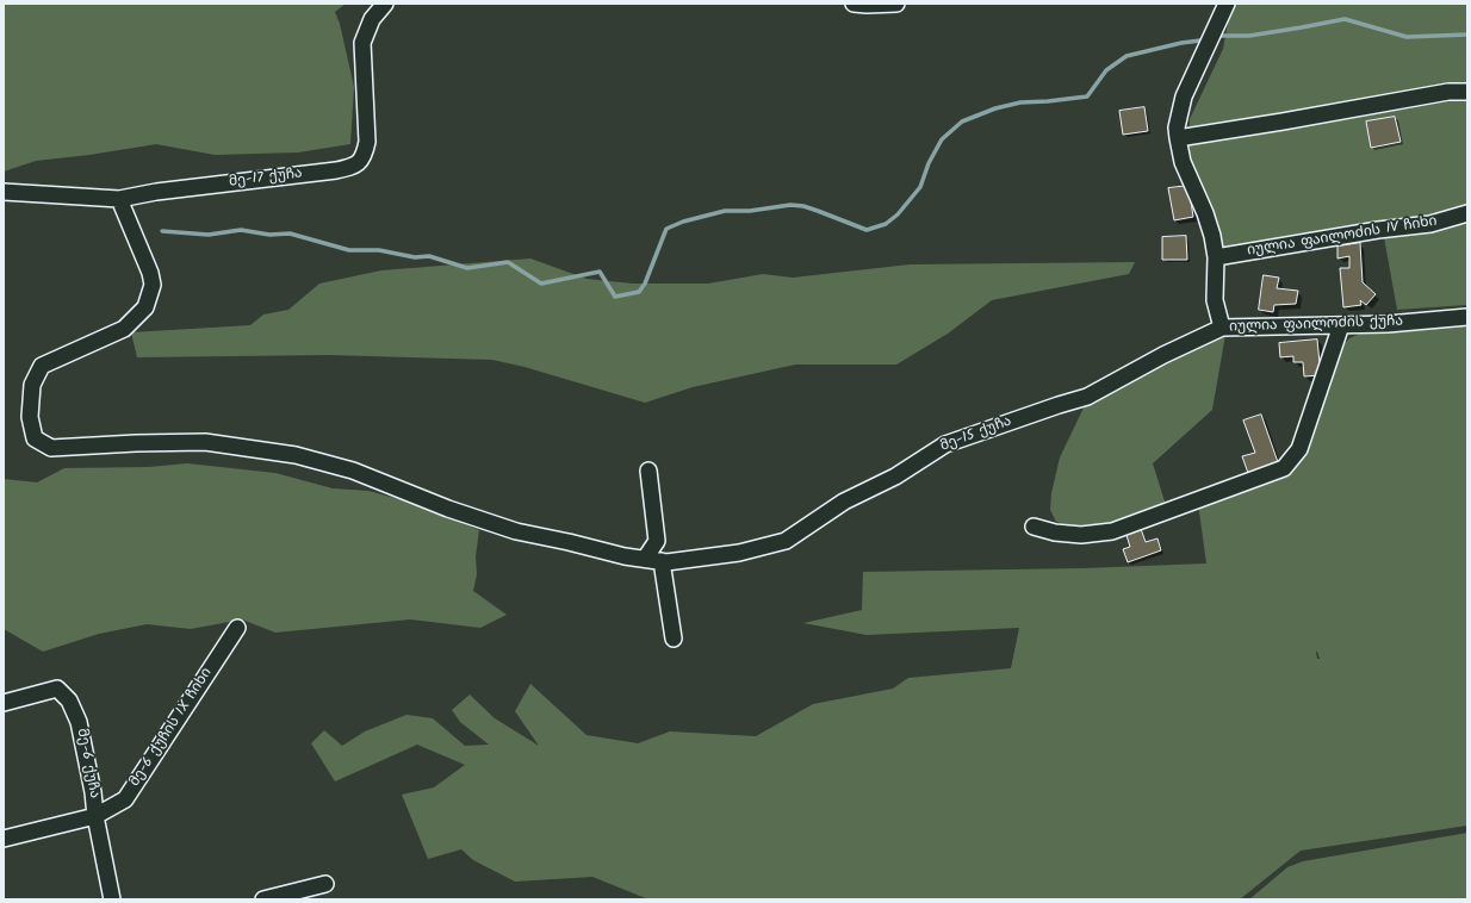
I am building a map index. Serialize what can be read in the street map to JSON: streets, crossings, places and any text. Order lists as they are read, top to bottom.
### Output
{
  "streets": {
    "street": [
      "მე-17 ქუჩა",
      "იულია ფაილოძის IV ჩიხი",
      "იულია ფაილოძის ქუჩა",
      "მე-15 ქუჩა",
      "მე-6 ქუჩის IX ჩიხი",
      "მე-6 ქუჩა"
    ]
  },
  "crossings": [
    ["მე-17 ქუჩა", "მე-15 ქუჩა"],
    ["იულია ფაილოძის IV ჩიხი", "იულია ფაილოძის ქუჩა"],
    ["იულია ფაილოძის ქუჩა", "მე-15 ქუჩა"],
    ["მე-6 ქუჩის IX ჩიხი", "მე-6 ქუჩა"]
  ]
}
